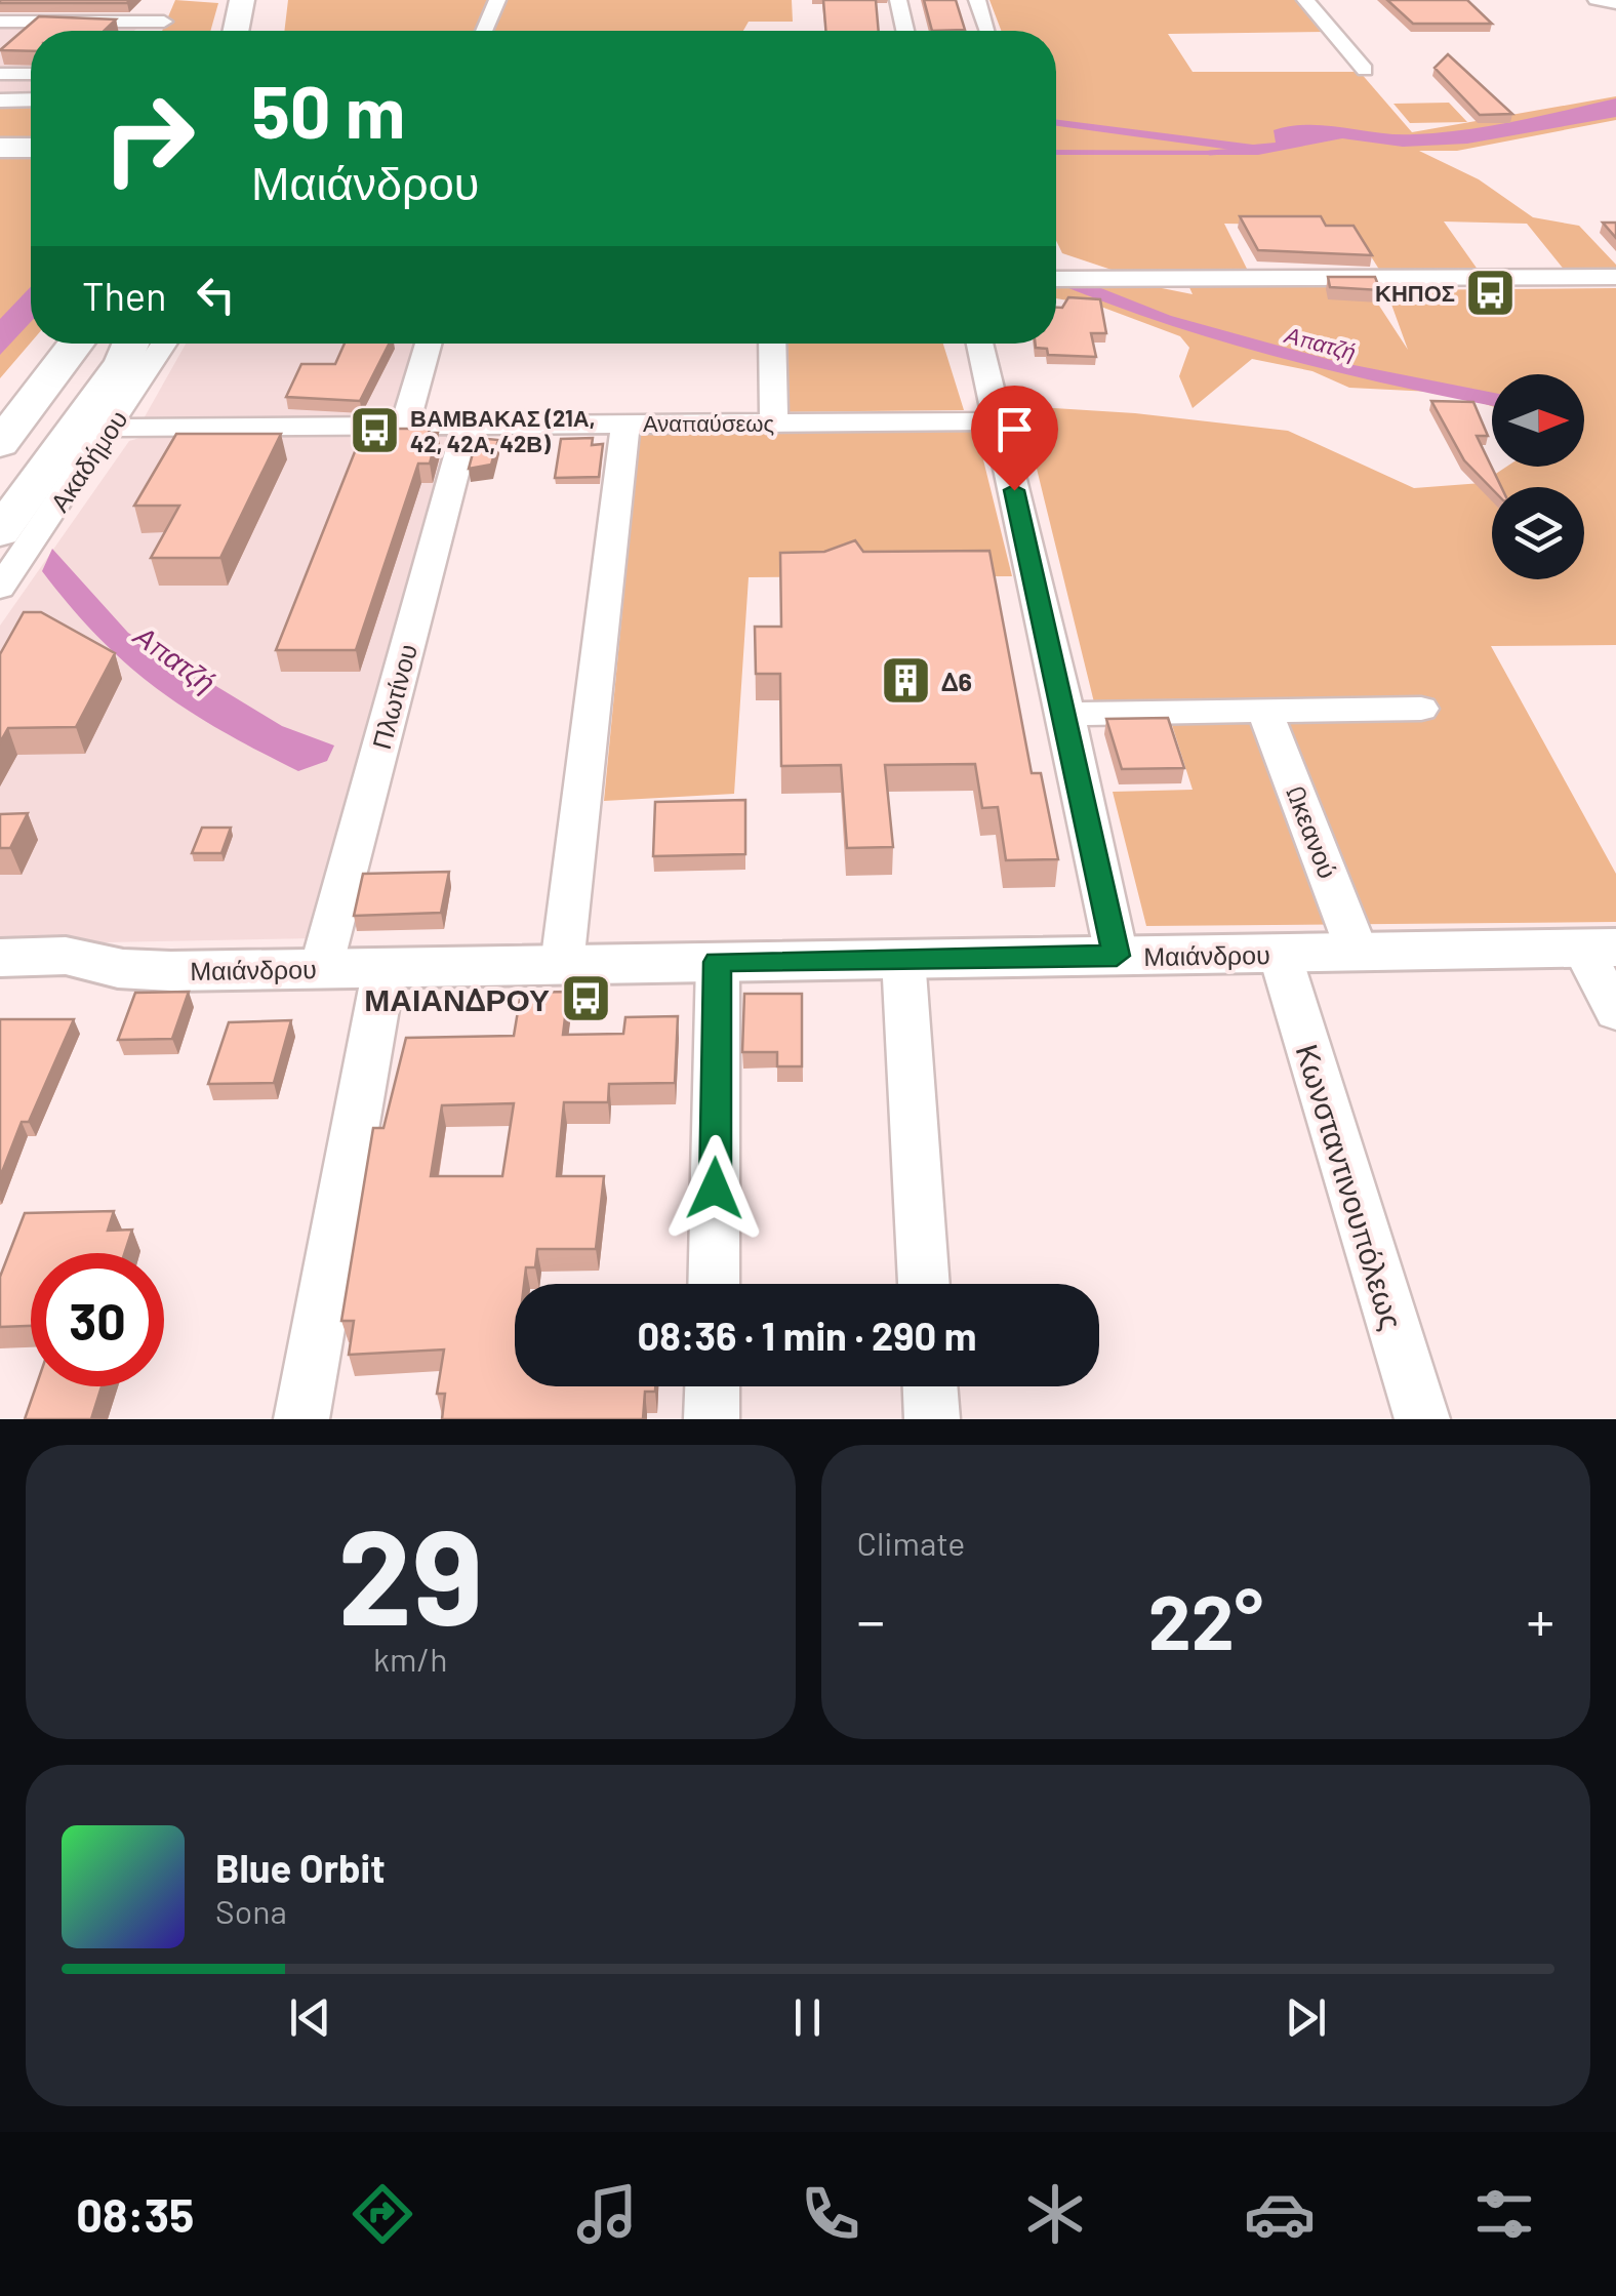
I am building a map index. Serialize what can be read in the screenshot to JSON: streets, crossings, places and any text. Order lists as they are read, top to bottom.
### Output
{
  "streets": {
    "main road": ["Μαιάνδρου"],
    "street": [
      "Αναπαύσεως",
      "Ακαδήμου",
      "Πλωτίνου",
      "Ωκεανού",
      "Κωνσταντινουπόλεως"
    ]
  },
  "crossings": [
    ["Αναπαύσεως", "Ακαδήμου"],
    ["Αναπαύσεως", "Πλωτίνου"],
    ["Πλωτίνου", "Μαιάνδρου"],
    ["Ωκεανού", "Μαιάνδρου"],
    ["Μαιάνδρου", "Κωνσταντινουπόλεως"]
  ],
  "water": ["Απατζή"],
  "places": {
    "bus stop": ["ΚΗΠΟΣ", "ΒΑΜΒΑΚΑΣ (21Α, 42, 42Α, 42Β)", "ΜΑΙΑΝΔΡΟΥ"],
    "building": ["Δ6"]
  },
  "north": "right",
  "page": {
    "turn": ["50 m", "Μαιάνδρου"],
    "then": "Then",
    "limit": "30",
    "trip": "08:36 · 1 min · 290 m",
    "tile": [
      ["29", "km/h"],
      "Climate"
    ],
    "heat": ["−", "22°", "+"],
    "song": ["Blue Orbit", "Sona"],
    "tabs": "08:35"
  }
}
